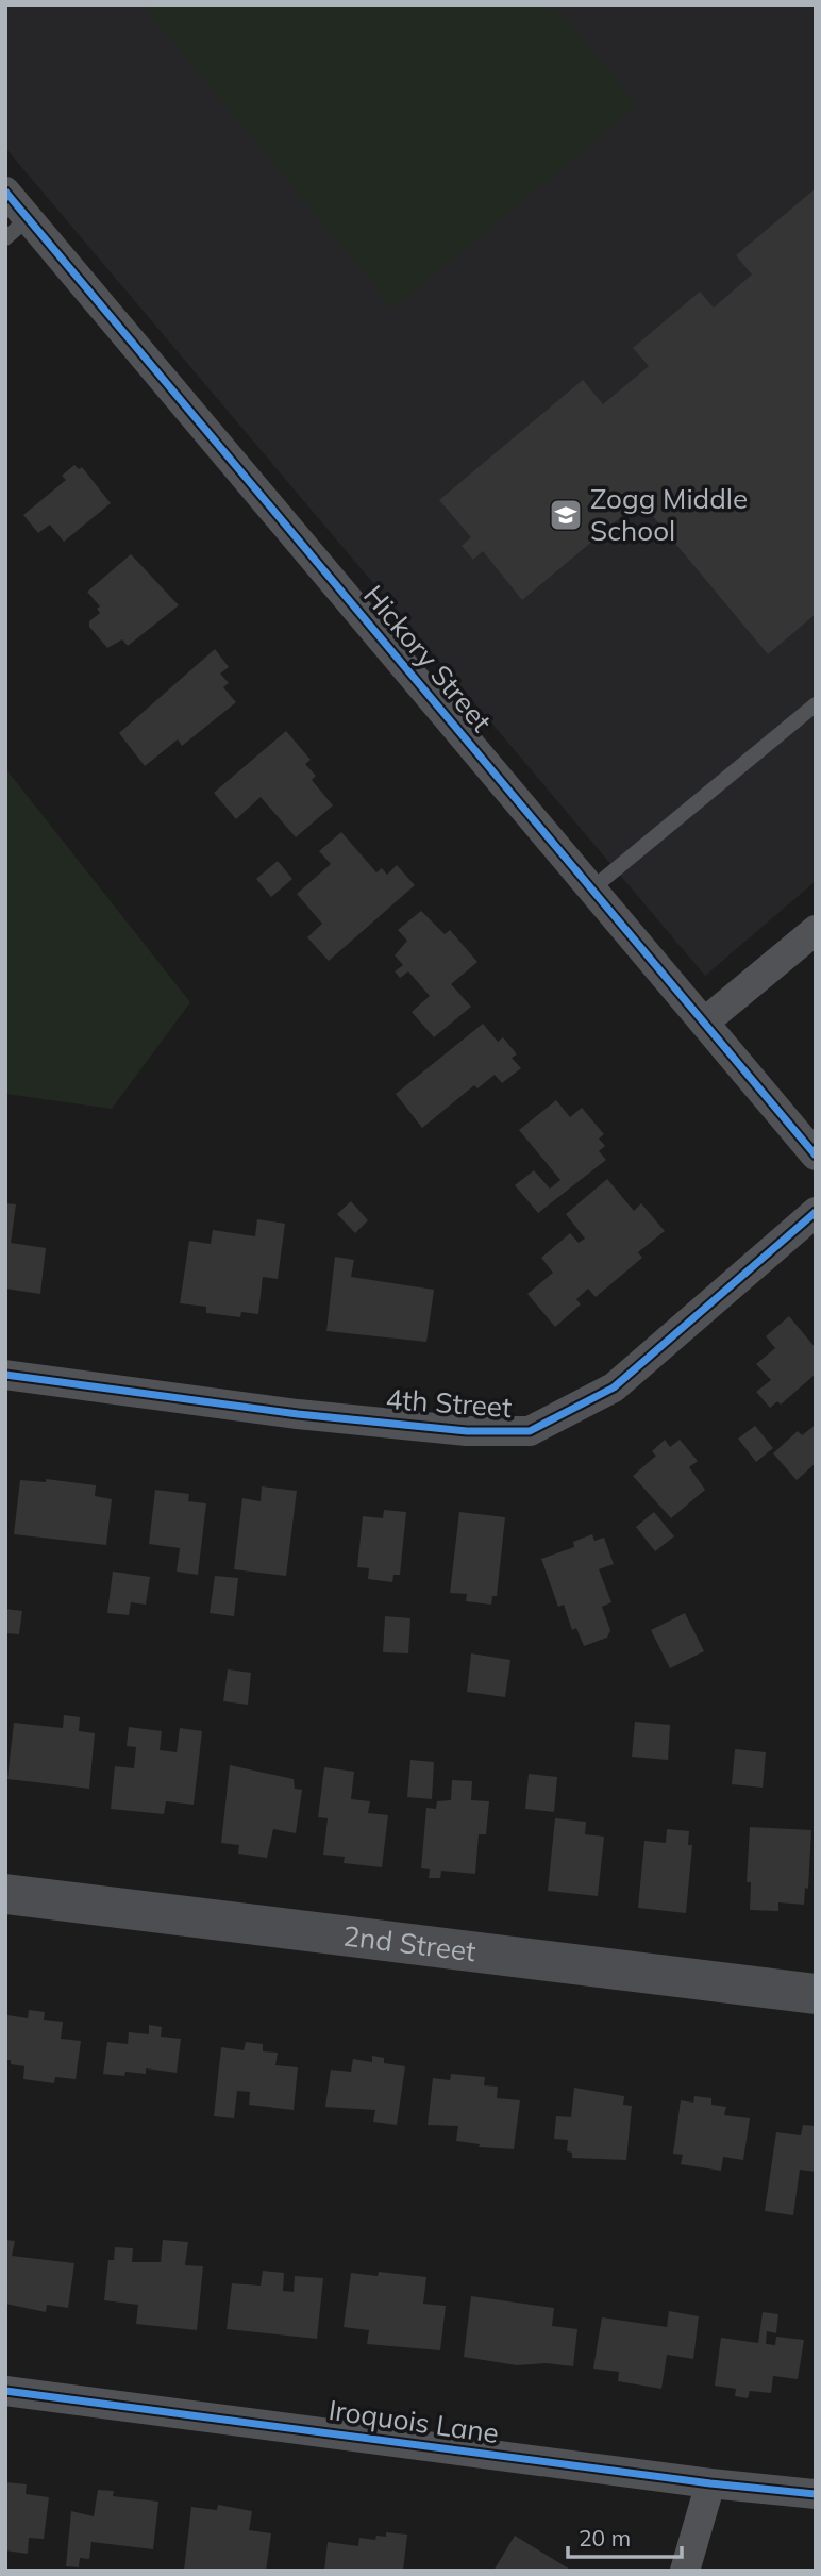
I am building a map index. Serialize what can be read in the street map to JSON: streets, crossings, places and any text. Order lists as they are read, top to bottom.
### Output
{
  "streets": {
    "main road": ["2nd Street"],
    "street": ["Hickory Street", "4th Street", "Iroquois Lane"]
  },
  "places": {
    "school or university": ["Zogg Middle School"]
  },
  "scale_bar": "20 m"
}
